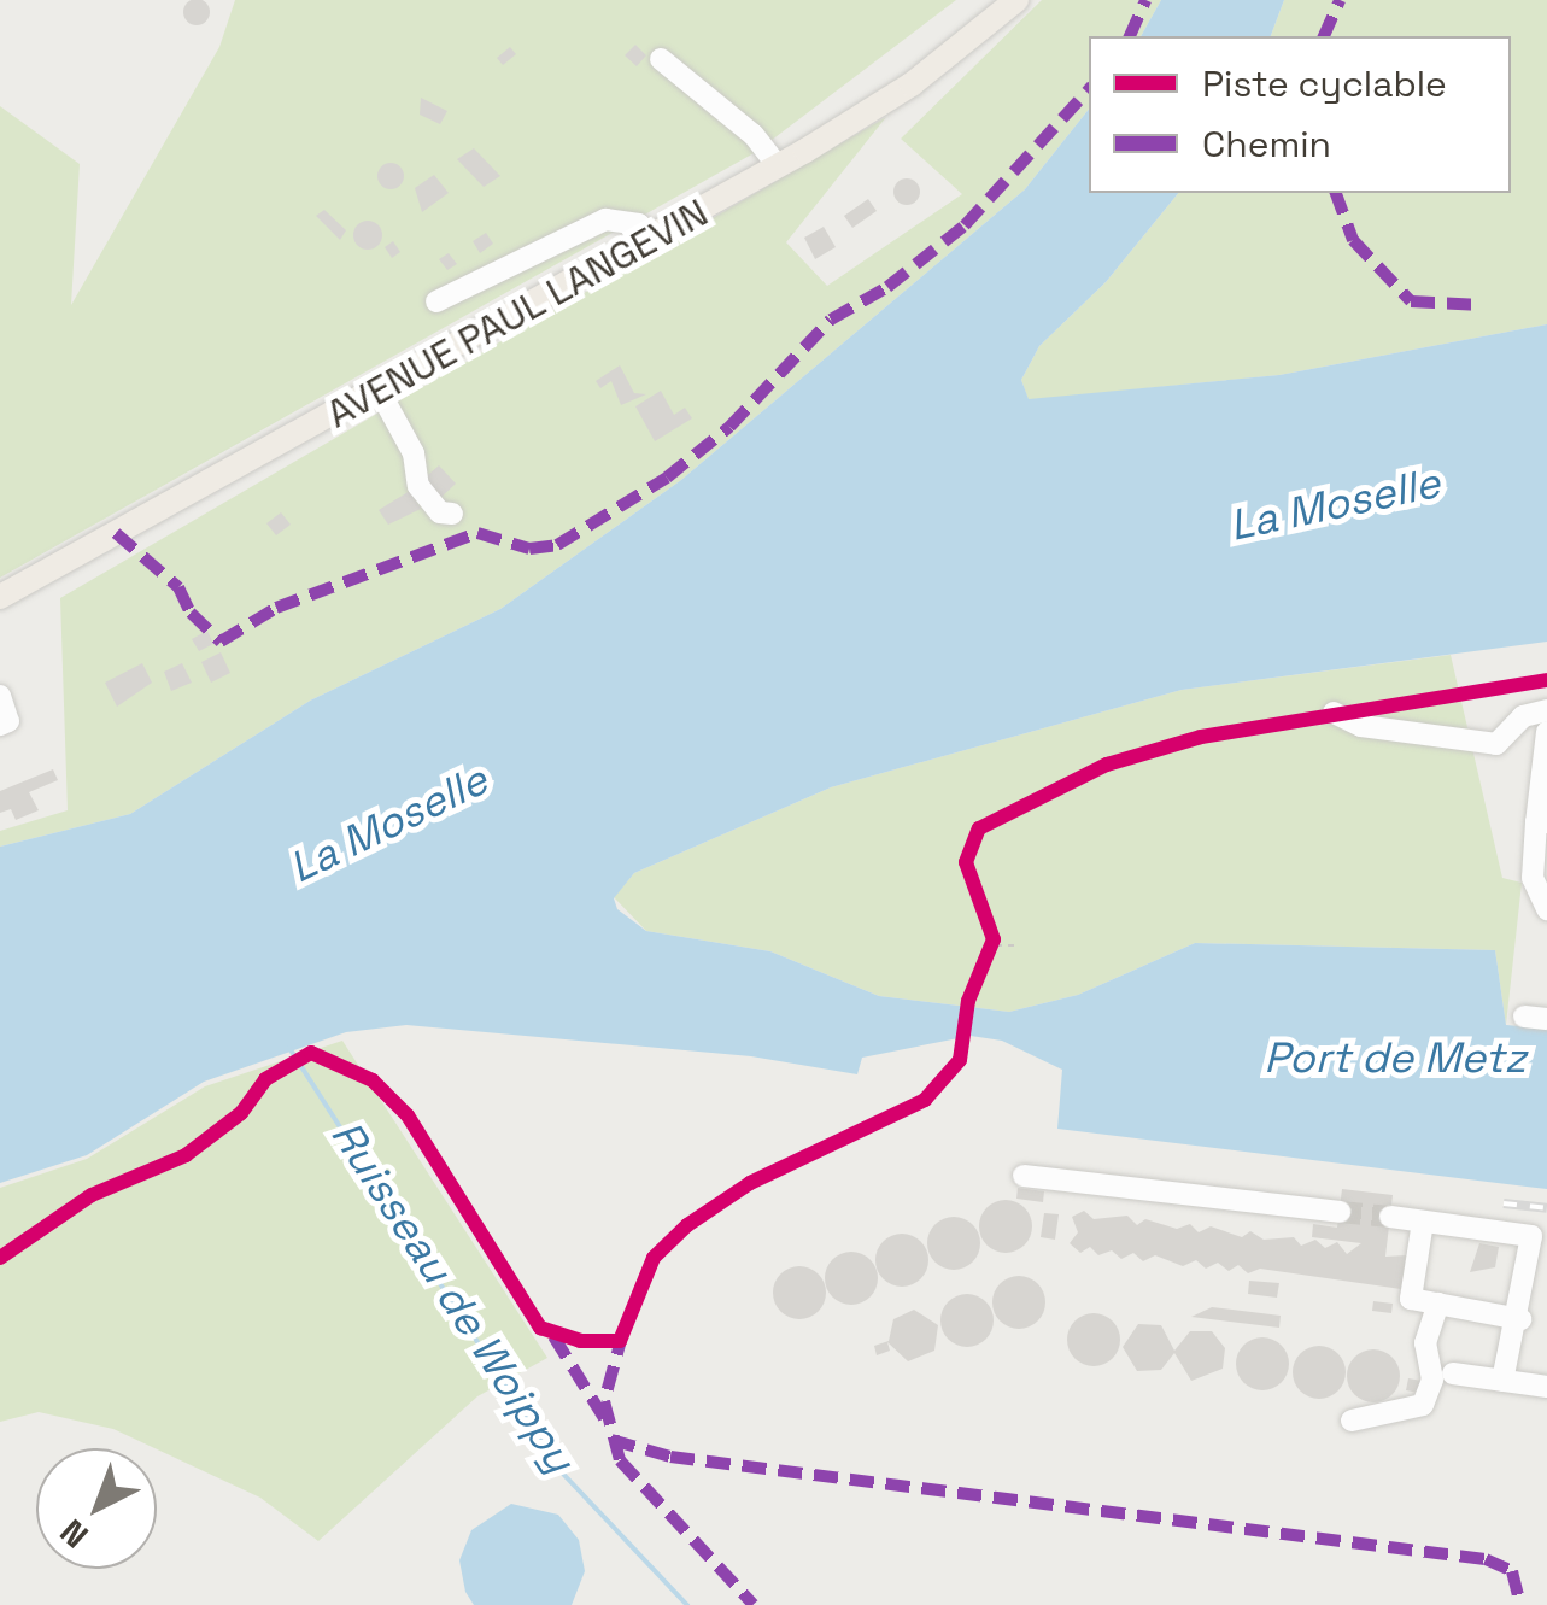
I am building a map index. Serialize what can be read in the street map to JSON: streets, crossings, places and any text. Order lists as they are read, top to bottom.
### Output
{
  "streets": {
    "main road": ["AVENUE PAUL LANGEVIN"]
  },
  "water": ["La Moselle", "Port de Metz", "Ruisseau de Woippy"],
  "legend": ["Piste cyclable", "Chemin"],
  "north": "bottom left"
}
